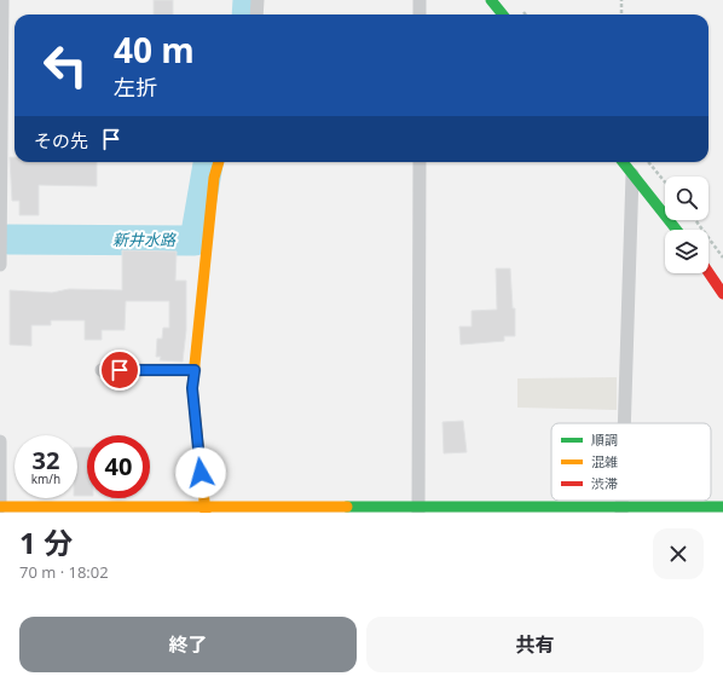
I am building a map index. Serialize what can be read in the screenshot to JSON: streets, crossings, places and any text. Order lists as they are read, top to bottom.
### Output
{
  "water": ["新井水路"],
  "legend": ["順調", "混雑", "渋滞"],
  "page": {
    "turn": ["40 m", "左折"],
    "then": "その先",
    "speed": "32 km/h",
    "limit": "40",
    "heading": ["1 分", "70 m · 18:02"],
    "buttons": ["終了", "共有"]
  }
}
